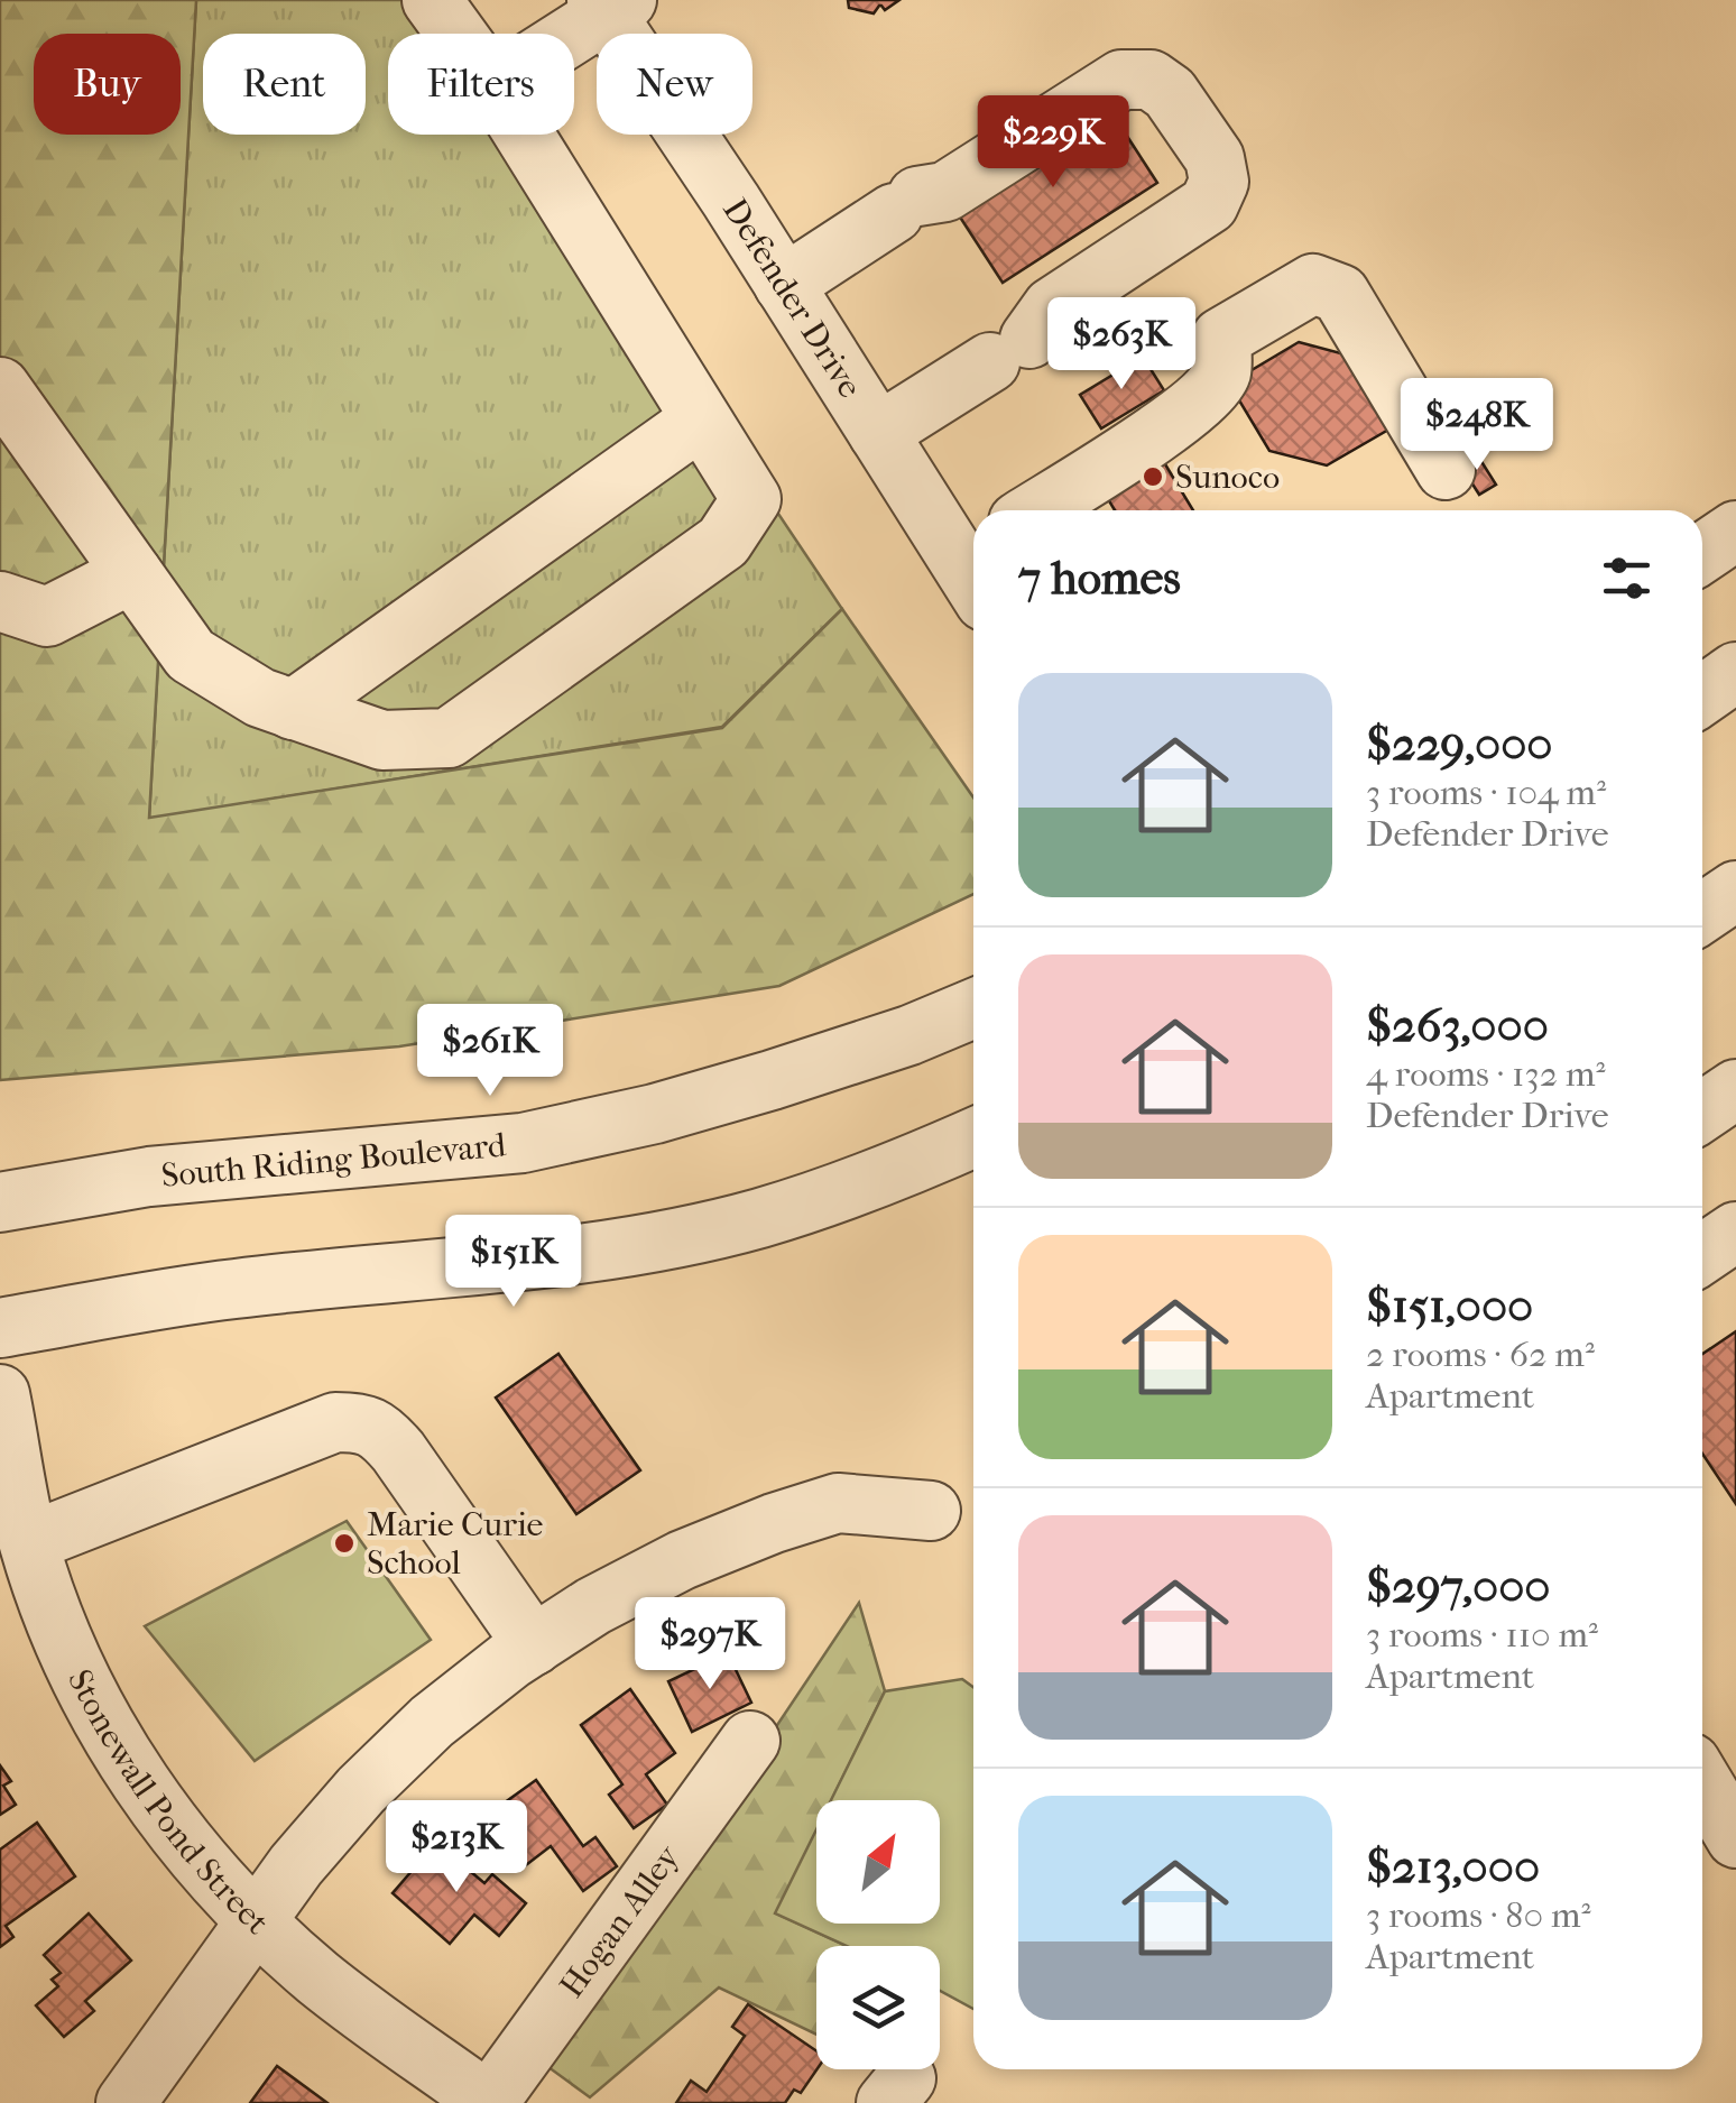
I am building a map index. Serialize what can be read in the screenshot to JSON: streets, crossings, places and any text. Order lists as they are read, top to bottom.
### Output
{
  "streets": {
    "street": [
      "Defender Drive",
      "South Riding Boulevard",
      "Stonewall Pond Street",
      "Hogan Alley"
    ]
  },
  "crossings": [
    ["Stonewall Pond Street", "Hogan Alley"]
  ],
  "places": ["Sunoco", "Marie Curie School"],
  "north": "top right",
  "page": {
    "chip": [
      "Buy",
      "Rent",
      "Filters",
      "New"
    ],
    "price": [
      "$229K",
      "$263K",
      "$248K",
      "$261K",
      "$151K",
      "$297K",
      "$213K"
    ],
    "heading": "7 homes",
    "list": [
      {
        "name": "$229,000",
        "note": "3 rooms · 104 m² · Defender Drive"
      },
      {
        "name": "$263,000",
        "note": "4 rooms · 132 m² · Defender Drive"
      },
      {
        "name": "$151,000",
        "note": "2 rooms · 62 m² · Apartment"
      },
      {
        "name": "$297,000",
        "note": "3 rooms · 110 m² · Apartment"
      },
      {
        "name": "$213,000",
        "note": "3 rooms · 80 m² · Apartment"
      }
    ]
  }
}
